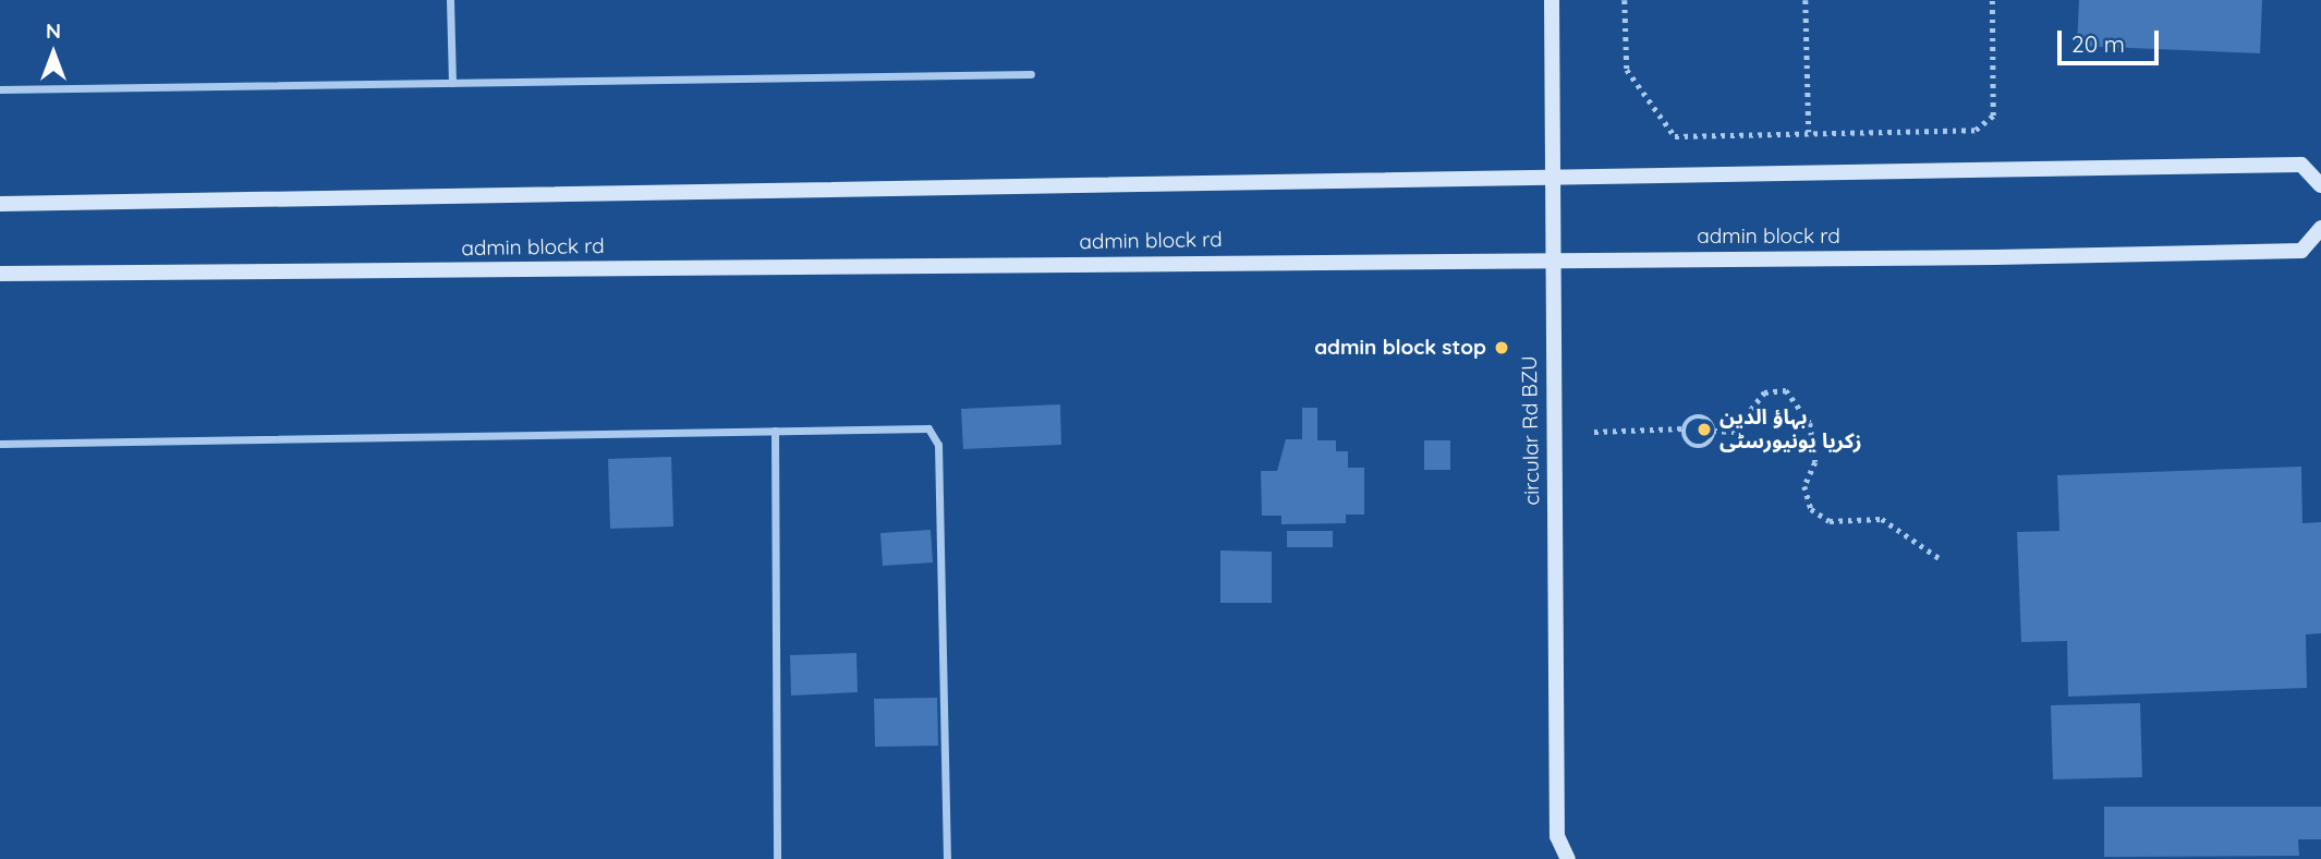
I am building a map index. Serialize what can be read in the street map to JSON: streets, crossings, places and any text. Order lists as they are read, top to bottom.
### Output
{
  "streets": {
    "street": ["admin block rd", "circular Rd BZU"]
  },
  "crossings": [
    ["admin block rd", "circular Rd BZU"]
  ],
  "places": ["admin block stop", "بہاؤ الدین زکریا یونیورسٹی"],
  "scale_bar": "20 m",
  "north": "top"
}
